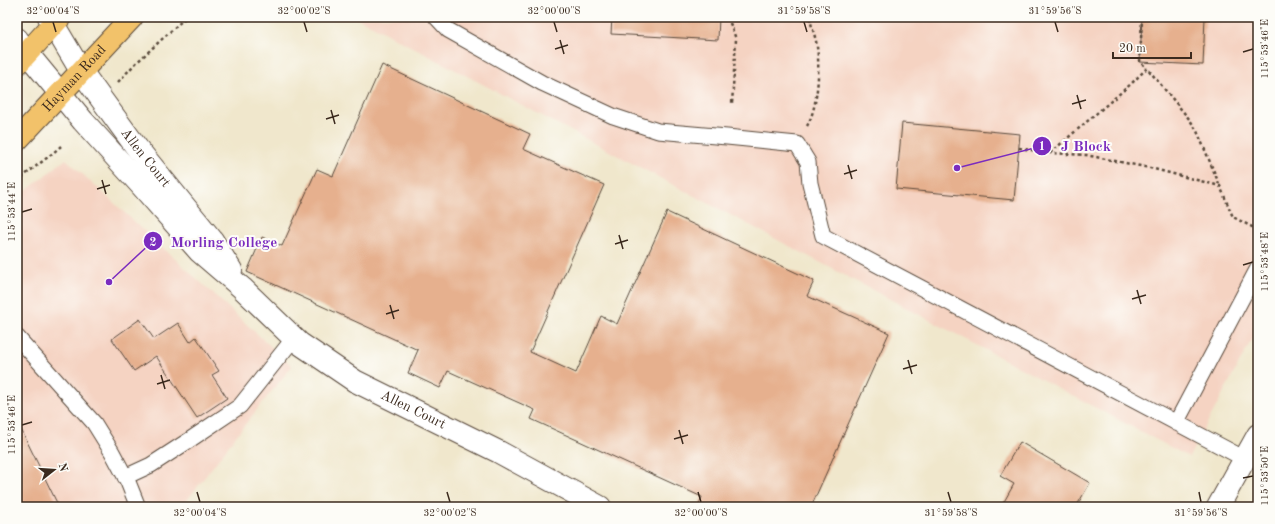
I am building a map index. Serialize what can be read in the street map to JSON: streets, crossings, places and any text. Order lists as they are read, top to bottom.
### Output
{
  "streets": {
    "main road": ["Hayman Road"],
    "street": ["Allen Court"]
  },
  "crossings": [
    ["Hayman Road", "Allen Court"]
  ],
  "places": ["J Block", "Morling College"],
  "scale_bar": "20 m",
  "north": "right",
  "coordinates": [
    "32°00'04\"S",
    "32°00'02\"S",
    "32°00'00\"S",
    "31°59'58\"S",
    "31°59'56\"S",
    "115°53'46\"E",
    "115°53'44\"E",
    "115°53'48\"E",
    "115°53'50\"E"
  ]
}
